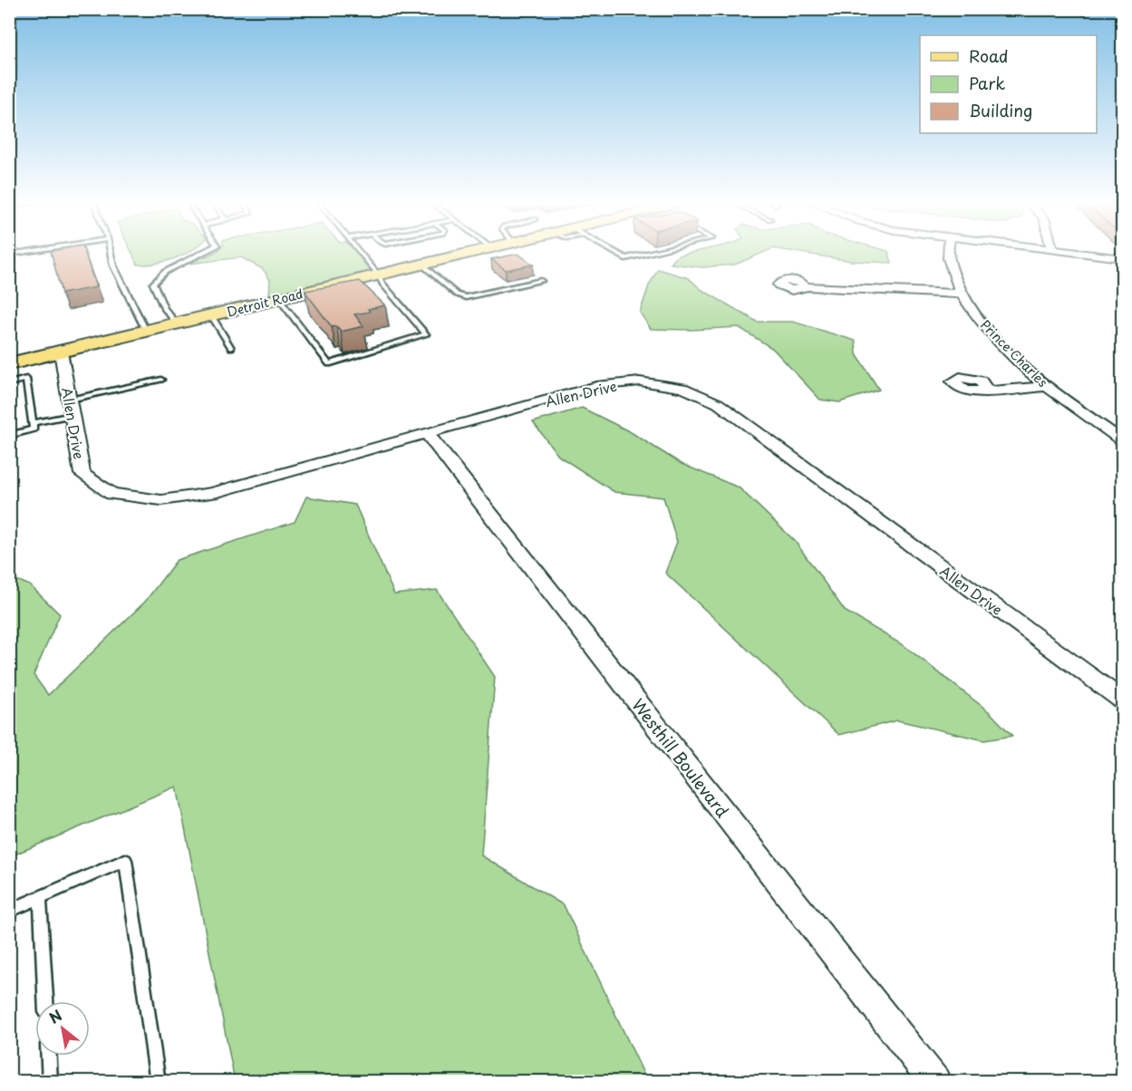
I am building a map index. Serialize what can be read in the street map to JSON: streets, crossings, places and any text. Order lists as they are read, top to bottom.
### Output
{
  "streets": {
    "main road": ["Detroit Road"],
    "street": ["Prince Charles", "Allen Drive", "Westhill Boulevard"]
  },
  "crossings": [
    ["Detroit Road", "Allen Drive"],
    ["Allen Drive", "Westhill Boulevard"]
  ],
  "legend": ["Road", "Park", "Building"],
  "north": "top left"
}
